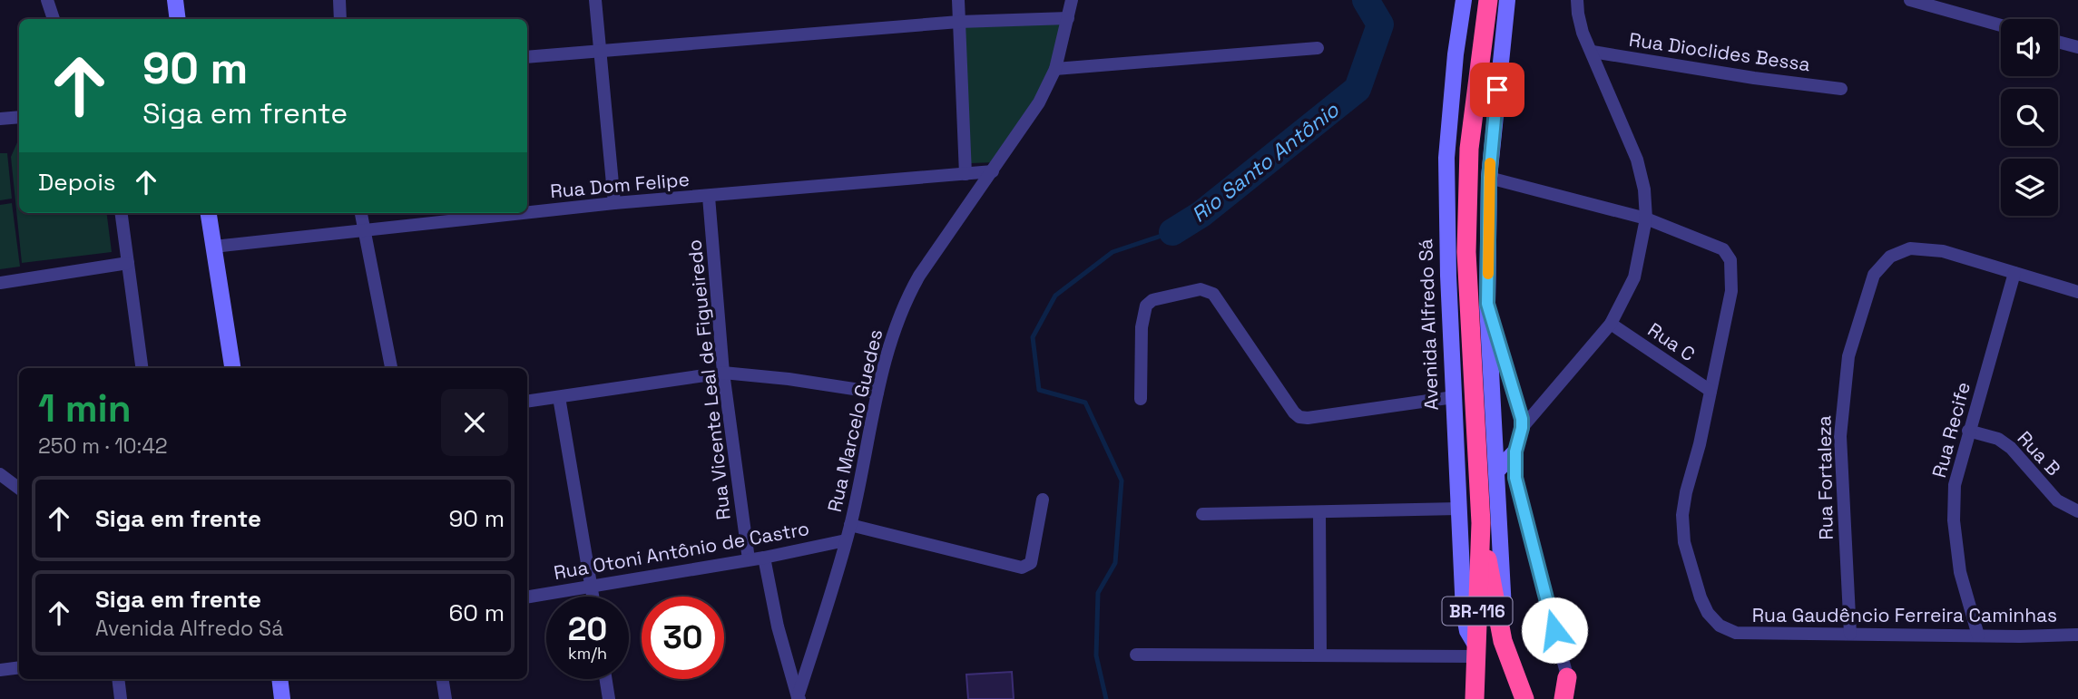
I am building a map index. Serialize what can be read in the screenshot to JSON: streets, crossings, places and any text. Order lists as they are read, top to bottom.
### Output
{
  "streets": {
    "highway": ["Avenida Alfredo Sá", "BR-116"],
    "street": [
      "Rua Dioclides Bessa",
      "Rua Dom Felipe",
      "Rua C",
      "Rua Vicente Leal de Figueiredo",
      "Rua Marcelo Guedes",
      "Rua Recife",
      "Rua B",
      "Rua Fortaleza",
      "Rua Otoni Antônio de Castro",
      "Rua Gaudêncio Ferreira Caminhas"
    ]
  },
  "crossings": [
    ["Rua Dom Felipe", "Rua Vicente Leal de Figueiredo"],
    ["Rua Dom Felipe", "Rua Marcelo Guedes"],
    ["Avenida Alfredo Sá", "BR-116"],
    ["Rua C", "Rua Gaudêncio Ferreira Caminhas"],
    ["Rua Vicente Leal de Figueiredo", "Rua Otoni Antônio de Castro"],
    ["Rua Marcelo Guedes", "Rua Otoni Antônio de Castro"],
    ["Rua Recife", "Rua B"],
    ["Rua Recife", "Rua Fortaleza"],
    ["Rua Recife", "Rua Gaudêncio Ferreira Caminhas"],
    ["Rua Fortaleza", "Rua Gaudêncio Ferreira Caminhas"]
  ],
  "water": ["Rio Santo Antônio"],
  "page": {
    "turn": ["90 m", "Siga em frente"],
    "then": "Depois",
    "heading": ["1 min", "250 m · 10:42"],
    "list": [
      {
        "name": "Siga em frente",
        "value": "90 m"
      },
      {
        "name": "Siga em frente",
        "note": "Avenida Alfredo Sá",
        "value": "60 m"
      }
    ],
    "speed": "20 km/h",
    "limit": "30"
  }
}
